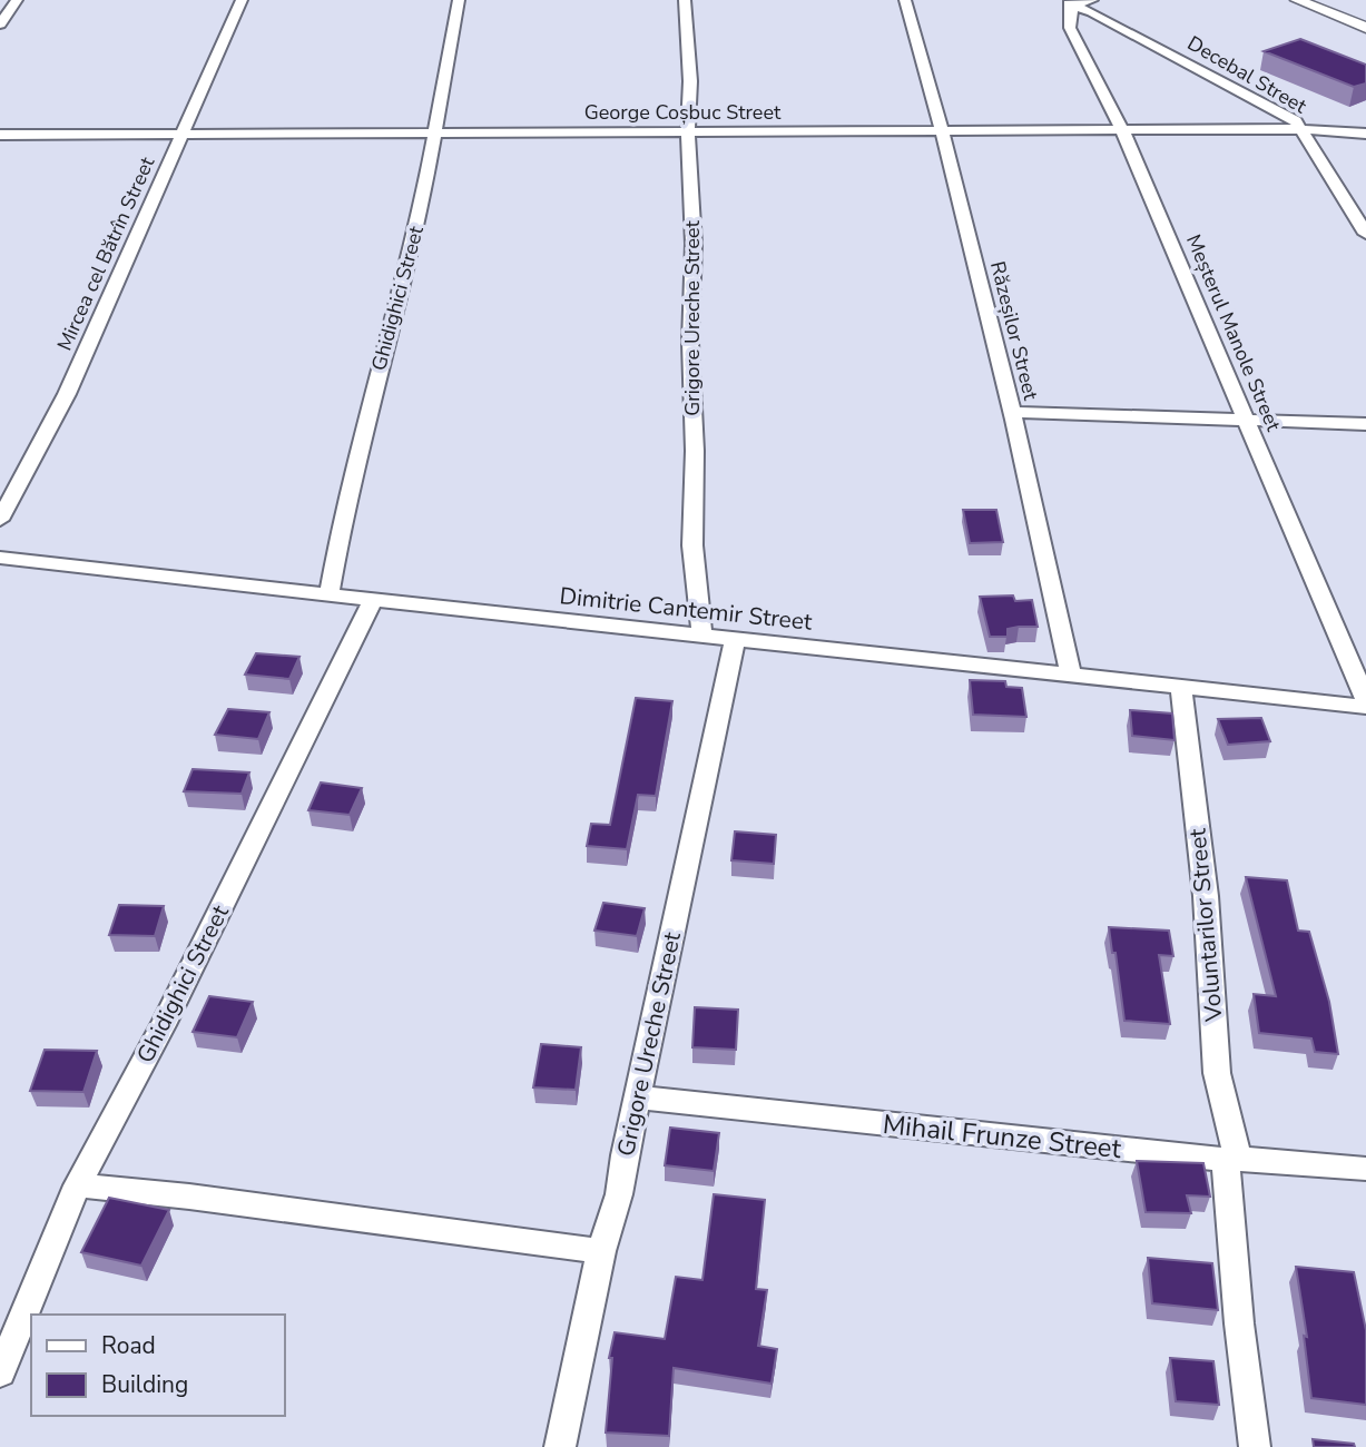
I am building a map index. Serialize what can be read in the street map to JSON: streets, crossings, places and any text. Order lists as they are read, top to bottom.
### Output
{
  "streets": {
    "street": [
      "Decebal Street",
      "George Coșbuc Street",
      "Mircea cel Bătrîn Street",
      "Ghidighici Street",
      "Grigore Ureche Street",
      "Răzeșilor Street",
      "Meșterul Manole Street",
      "Dimitrie Cantemir Street",
      "Voluntarilor Street",
      "Mihail Frunze Street"
    ]
  },
  "crossings": [
    ["Decebal Street", "George Coșbuc Street"],
    ["Decebal Street", "Meșterul Manole Street"],
    ["George Coșbuc Street", "Mircea cel Bătrîn Street"],
    ["George Coșbuc Street", "Ghidighici Street"],
    ["George Coșbuc Street", "Grigore Ureche Street"],
    ["George Coșbuc Street", "Răzeșilor Street"],
    ["George Coșbuc Street", "Meșterul Manole Street"],
    ["Ghidighici Street", "Dimitrie Cantemir Street"],
    ["Grigore Ureche Street", "Dimitrie Cantemir Street"],
    ["Grigore Ureche Street", "Mihail Frunze Street"],
    ["Răzeșilor Street", "Dimitrie Cantemir Street"],
    ["Dimitrie Cantemir Street", "Voluntarilor Street"],
    ["Voluntarilor Street", "Mihail Frunze Street"]
  ],
  "legend": ["Road", "Building"]
}
